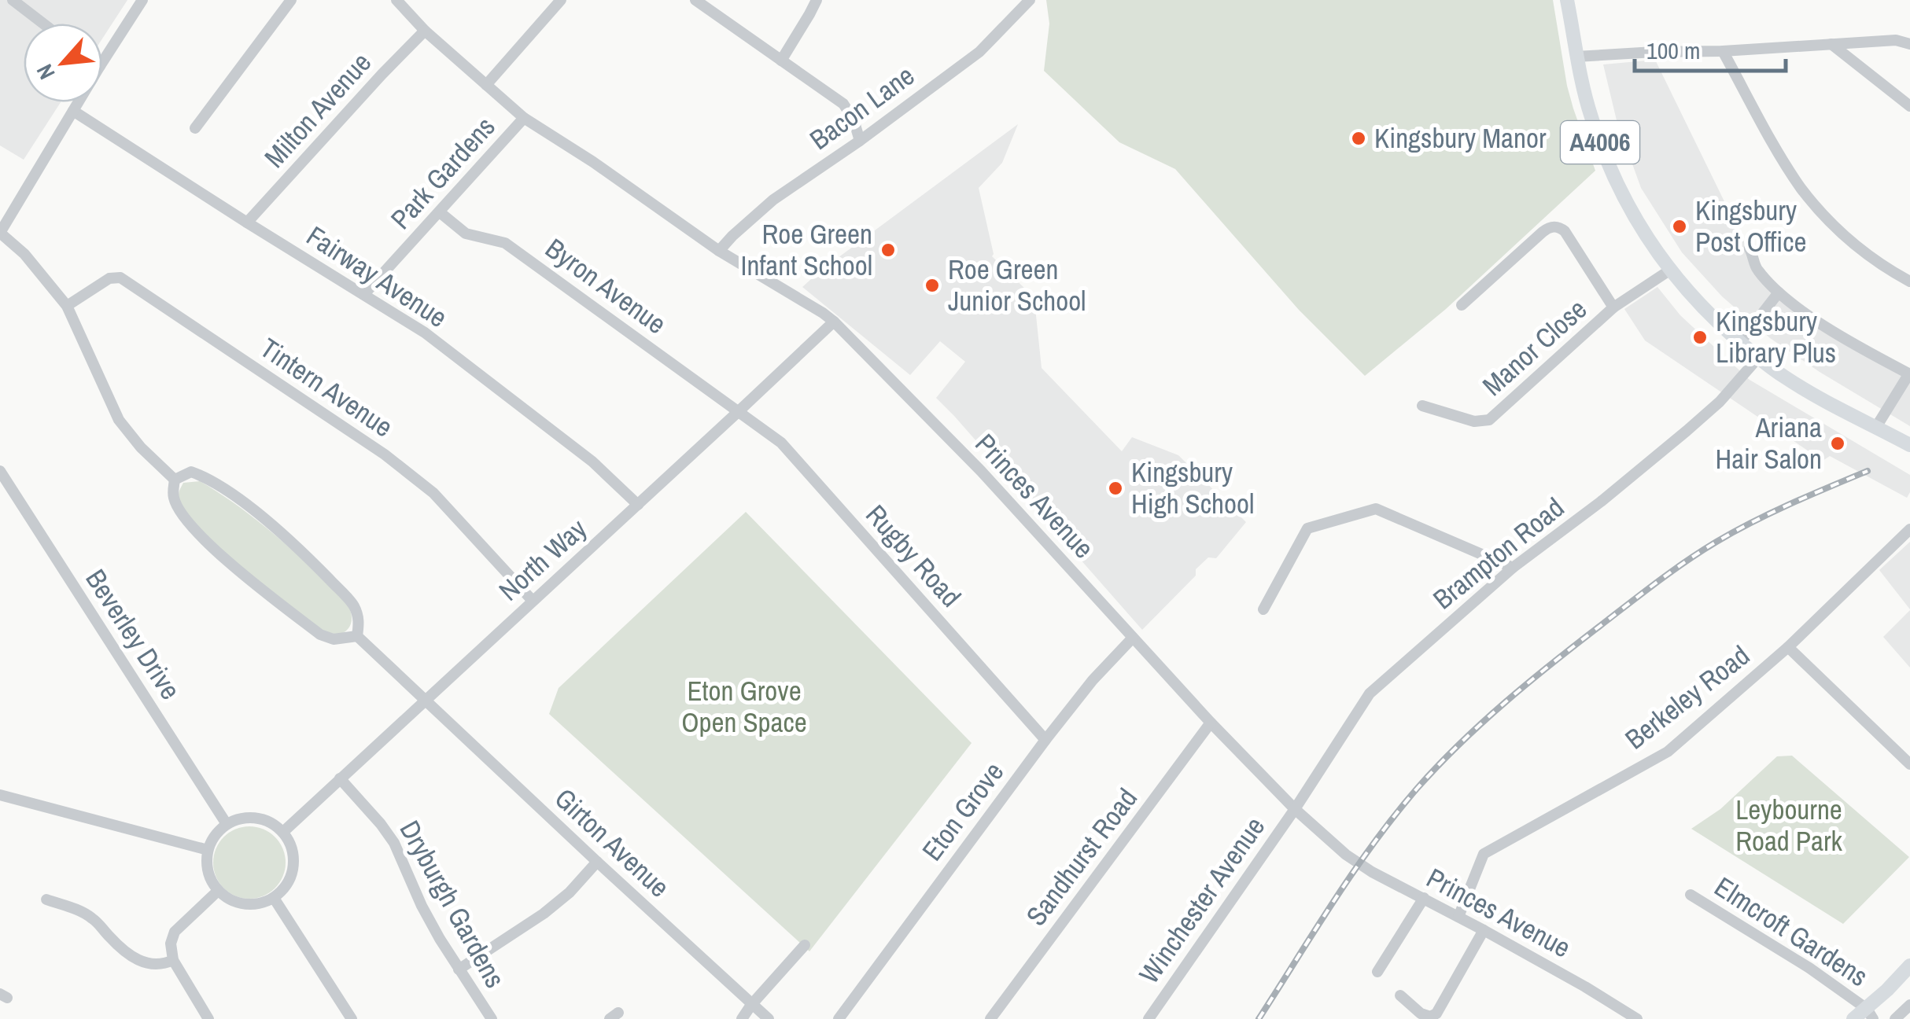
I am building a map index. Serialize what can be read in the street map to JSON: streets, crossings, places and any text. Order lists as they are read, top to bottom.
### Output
{
  "streets": {
    "main road": ["A4006"],
    "street": [
      "Bacon Lane",
      "Milton Avenue",
      "Park Gardens",
      "Fairway Avenue",
      "Byron Avenue",
      "Manor Close",
      "Tintern Avenue",
      "Princes Avenue",
      "Brampton Road",
      "Rugby Road",
      "North Way",
      "Beverley Drive",
      "Berkeley Road",
      "Eton Grove",
      "Girton Avenue",
      "Sandhurst Road",
      "Winchester Avenue",
      "Dryburgh Gardens",
      "Elmcroft Gardens"
    ]
  },
  "crossings": [
    ["Bacon Lane", "Princes Avenue"],
    ["Milton Avenue", "Fairway Avenue"],
    ["Milton Avenue", "Princes Avenue"],
    ["A4006", "Manor Close"],
    ["A4006", "Brampton Road"],
    ["Park Gardens", "Fairway Avenue"],
    ["Park Gardens", "Byron Avenue"],
    ["Park Gardens", "Princes Avenue"],
    ["Fairway Avenue", "North Way"],
    ["Byron Avenue", "Rugby Road"],
    ["Byron Avenue", "North Way"],
    ["Tintern Avenue", "North Way"],
    ["Princes Avenue", "Brampton Road"],
    ["Princes Avenue", "North Way"],
    ["Princes Avenue", "Berkeley Road"],
    ["Princes Avenue", "Eton Grove"],
    ["Princes Avenue", "Sandhurst Road"],
    ["Princes Avenue", "Winchester Avenue"],
    ["Brampton Road", "Winchester Avenue"],
    ["Rugby Road", "North Way"],
    ["Rugby Road", "Eton Grove"],
    ["North Way", "Beverley Drive"],
    ["North Way", "Girton Avenue"],
    ["North Way", "Dryburgh Gardens"]
  ],
  "parks": ["Eton Grove Open Space", "Leybourne Road Park"],
  "places": [
    "Kingsbury Manor",
    "Kingsbury Post Office",
    "Roe Green Infant School",
    "Roe Green Junior School",
    "Kingsbury Library Plus",
    "Ariana Hair Salon",
    "Kingsbury High School"
  ],
  "scale_bar": "100 m",
  "north": "bottom left"
}
